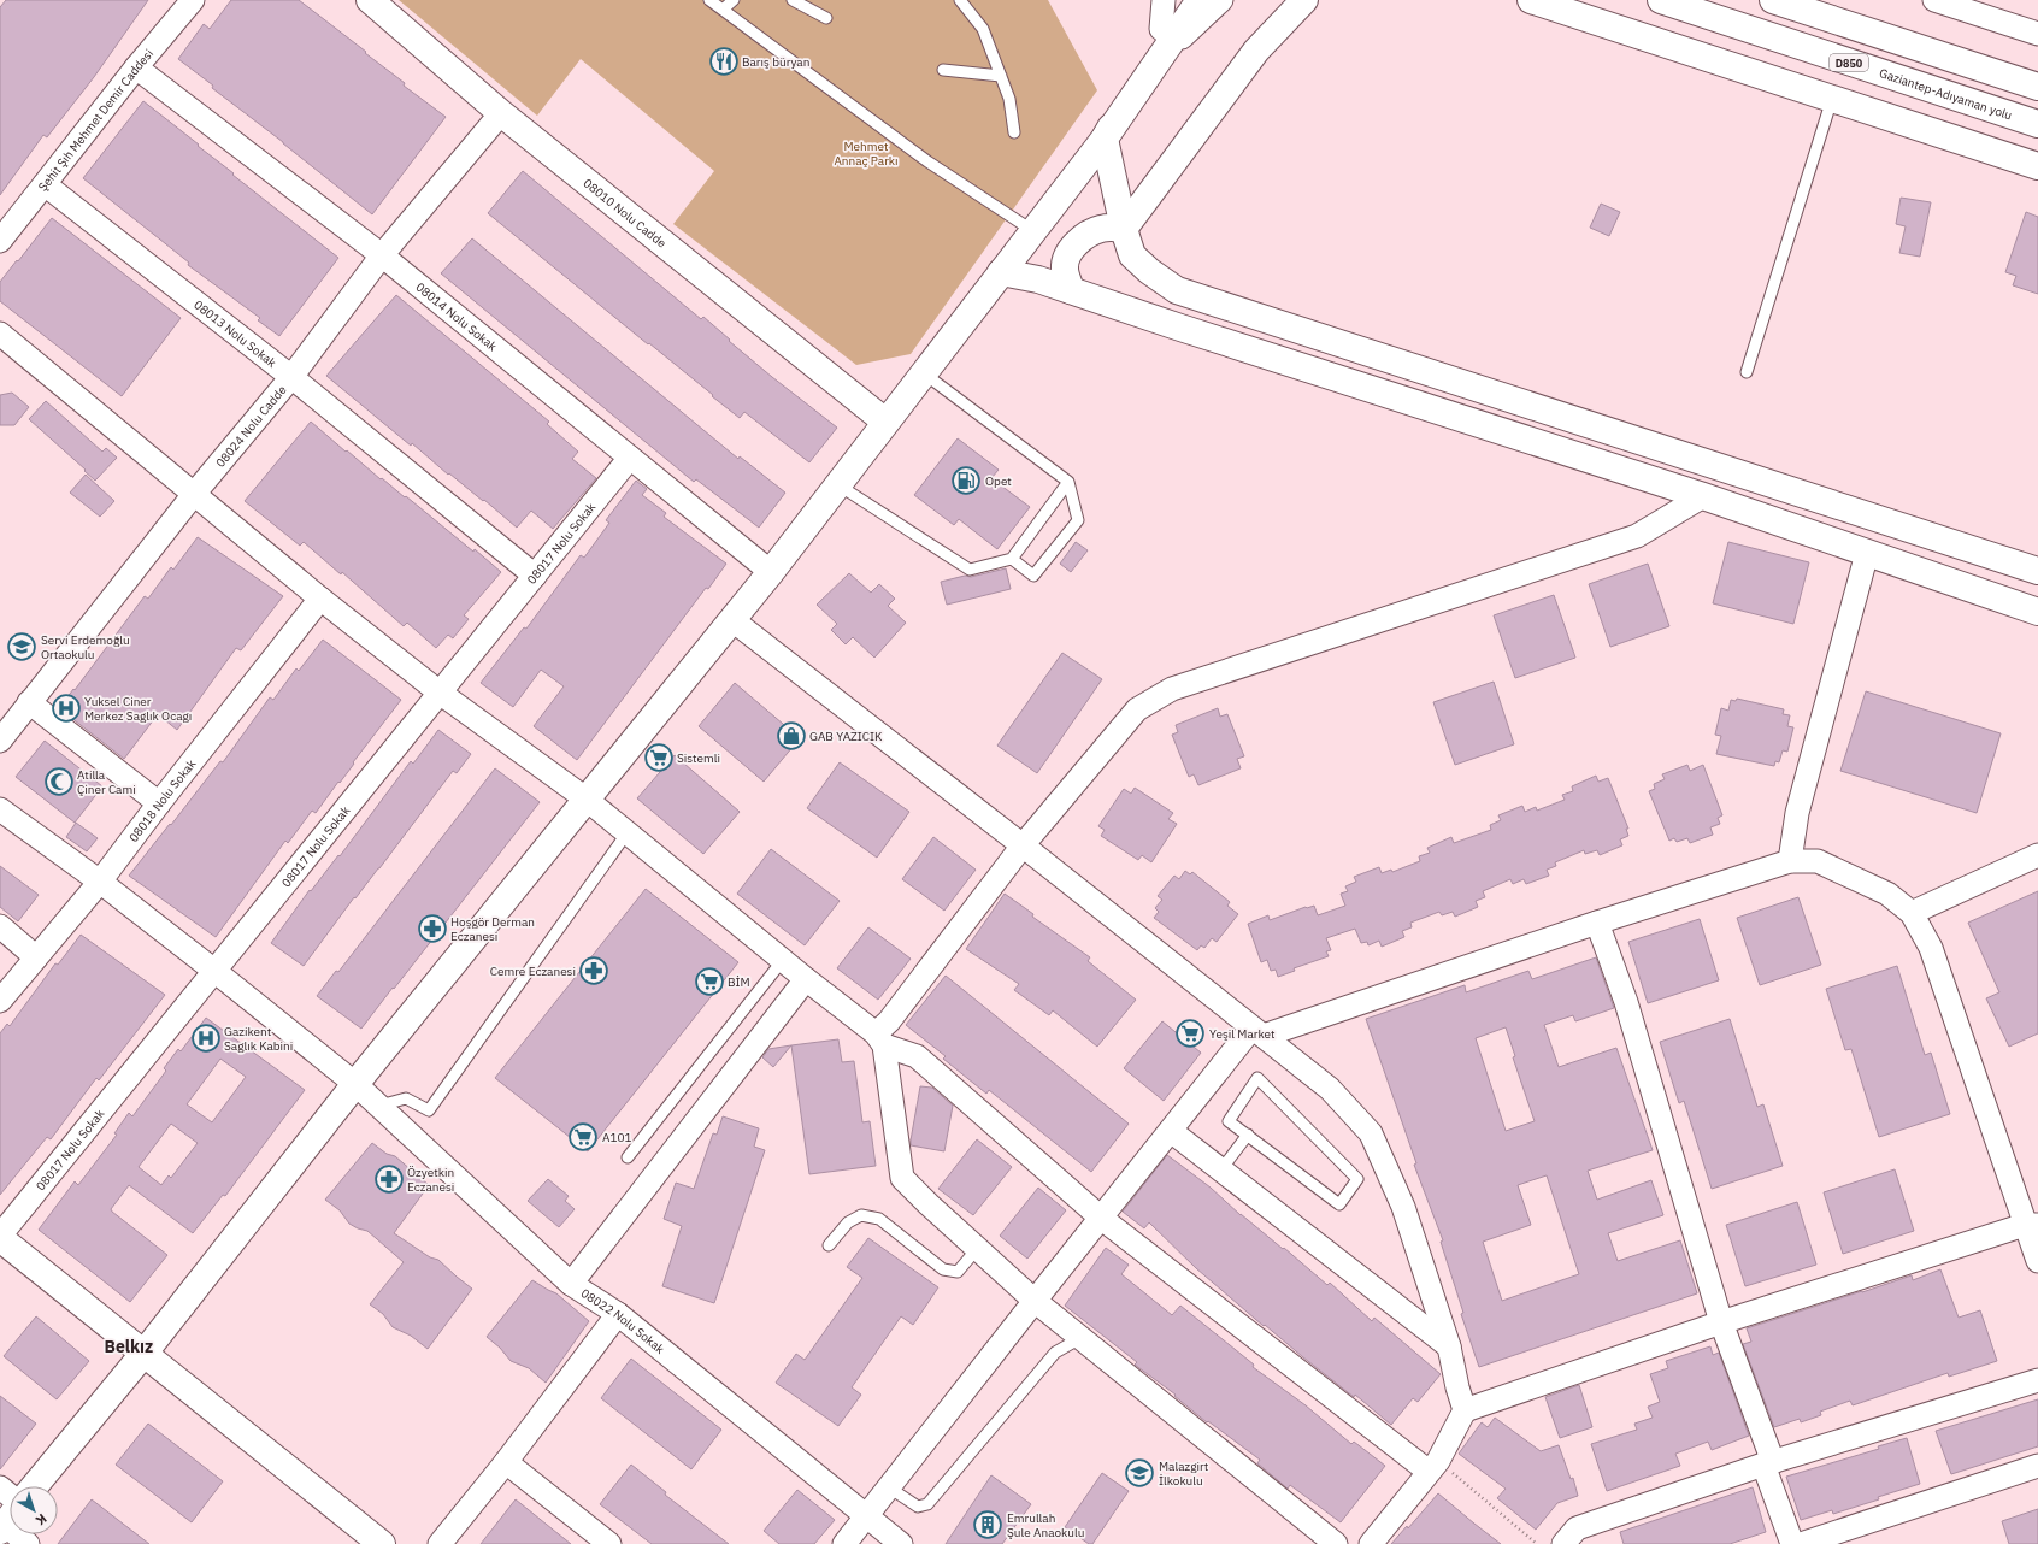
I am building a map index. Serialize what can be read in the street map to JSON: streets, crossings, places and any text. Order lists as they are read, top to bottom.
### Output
{
  "streets": {
    "main road": ["D850", "Gaziantep-Adıyaman yolu", "08010 Nolu Cadde"],
    "street": [
      "Şehit Şıh Mehmet Demir Caddesi",
      "08014 Nolu Sokak",
      "08013 Nolu Sokak",
      "08024 Nolu Cadde",
      "08017 Nolu Sokak",
      "08018 Nolu Sokak",
      "08022 Nolu Sokak"
    ]
  },
  "crossings": [
    ["Şehit Şıh Mehmet Demir Caddesi", "08014 Nolu Sokak"],
    ["Şehit Şıh Mehmet Demir Caddesi", "08013 Nolu Sokak"],
    ["08010 Nolu Cadde", "08024 Nolu Cadde"],
    ["08014 Nolu Sokak", "08024 Nolu Cadde"],
    ["08014 Nolu Sokak", "08017 Nolu Sokak"],
    ["08013 Nolu Sokak", "08024 Nolu Cadde"],
    ["08013 Nolu Sokak", "08017 Nolu Sokak"],
    ["08017 Nolu Sokak", "08022 Nolu Sokak"],
    ["08018 Nolu Sokak", "08022 Nolu Sokak"]
  ],
  "districts": ["Belkız"],
  "parks": ["Mehmet Annaç Parkı"],
  "places": {
    "restaurant": ["Barış büryan"],
    "fuel station": ["Opet"],
    "school or university": ["Servi Erdemoğlu Ortaokulu", "Malazgirt İlkokulu"],
    "hospital": ["Yuksel Ciner Merkez Saglık Ocagı", "Gazikent Saglık Kabini"],
    "shop": ["GAB YAZICIK"],
    "supermarket": [
      "Sistemli",
      "BİM",
      "Yeşil Market",
      "A101"
    ],
    "mosque": ["Atilla Çiner Cami"],
    "pharmacy": ["Hoşgör Derman Eczanesi", "Cemre Eczanesi", "Özyetkin Eczanesi"],
    "building": ["Emrullah Şule Anaokulu"]
  },
  "north": "bottom right"
}
